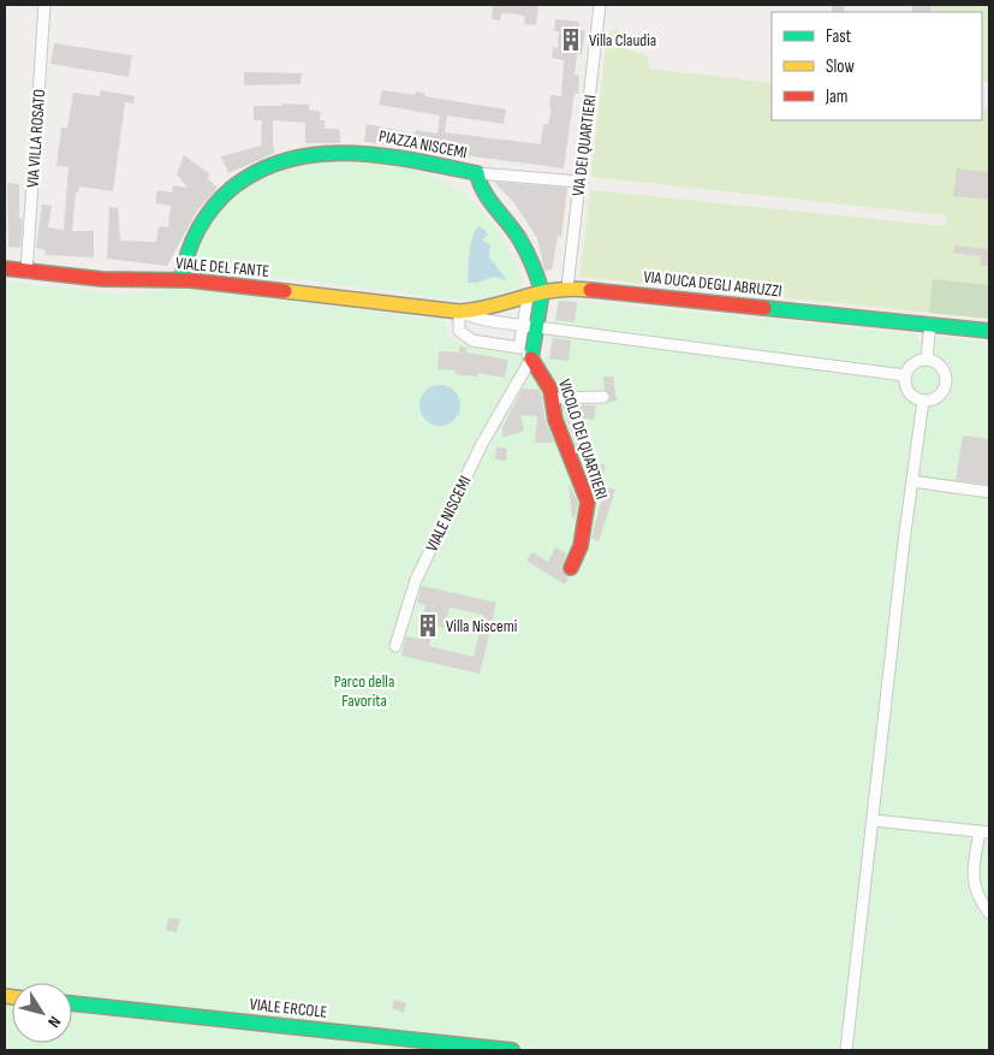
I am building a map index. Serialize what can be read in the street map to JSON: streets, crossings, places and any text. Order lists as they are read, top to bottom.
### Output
{
  "streets": {
    "street": [
      "VIA VILLA ROSATO",
      "PIAZZA NISCEMI",
      "VIA DEI QUARTIERI",
      "VIALE DEL FANTE",
      "VIA DUCA DEGLI ABRUZZI",
      "VICOLO DEI QUARTIERI",
      "VIALE NISCEMI",
      "VIALE ERCOLE"
    ]
  },
  "crossings": [
    ["VIA VILLA ROSATO", "VIALE DEL FANTE"],
    ["PIAZZA NISCEMI", "VIALE DEL FANTE"],
    ["PIAZZA NISCEMI", "VIA DUCA DEGLI ABRUZZI"],
    ["VIA DEI QUARTIERI", "VIA DUCA DEGLI ABRUZZI"],
    ["VIALE DEL FANTE", "VIA DUCA DEGLI ABRUZZI"],
    ["VICOLO DEI QUARTIERI", "VIALE NISCEMI"]
  ],
  "parks": ["Parco della Favorita"],
  "places": {
    "building": ["Villa Claudia", "Villa Niscemi"]
  },
  "legend": ["Fast", "Slow", "Jam"],
  "north": "bottom right"
}
